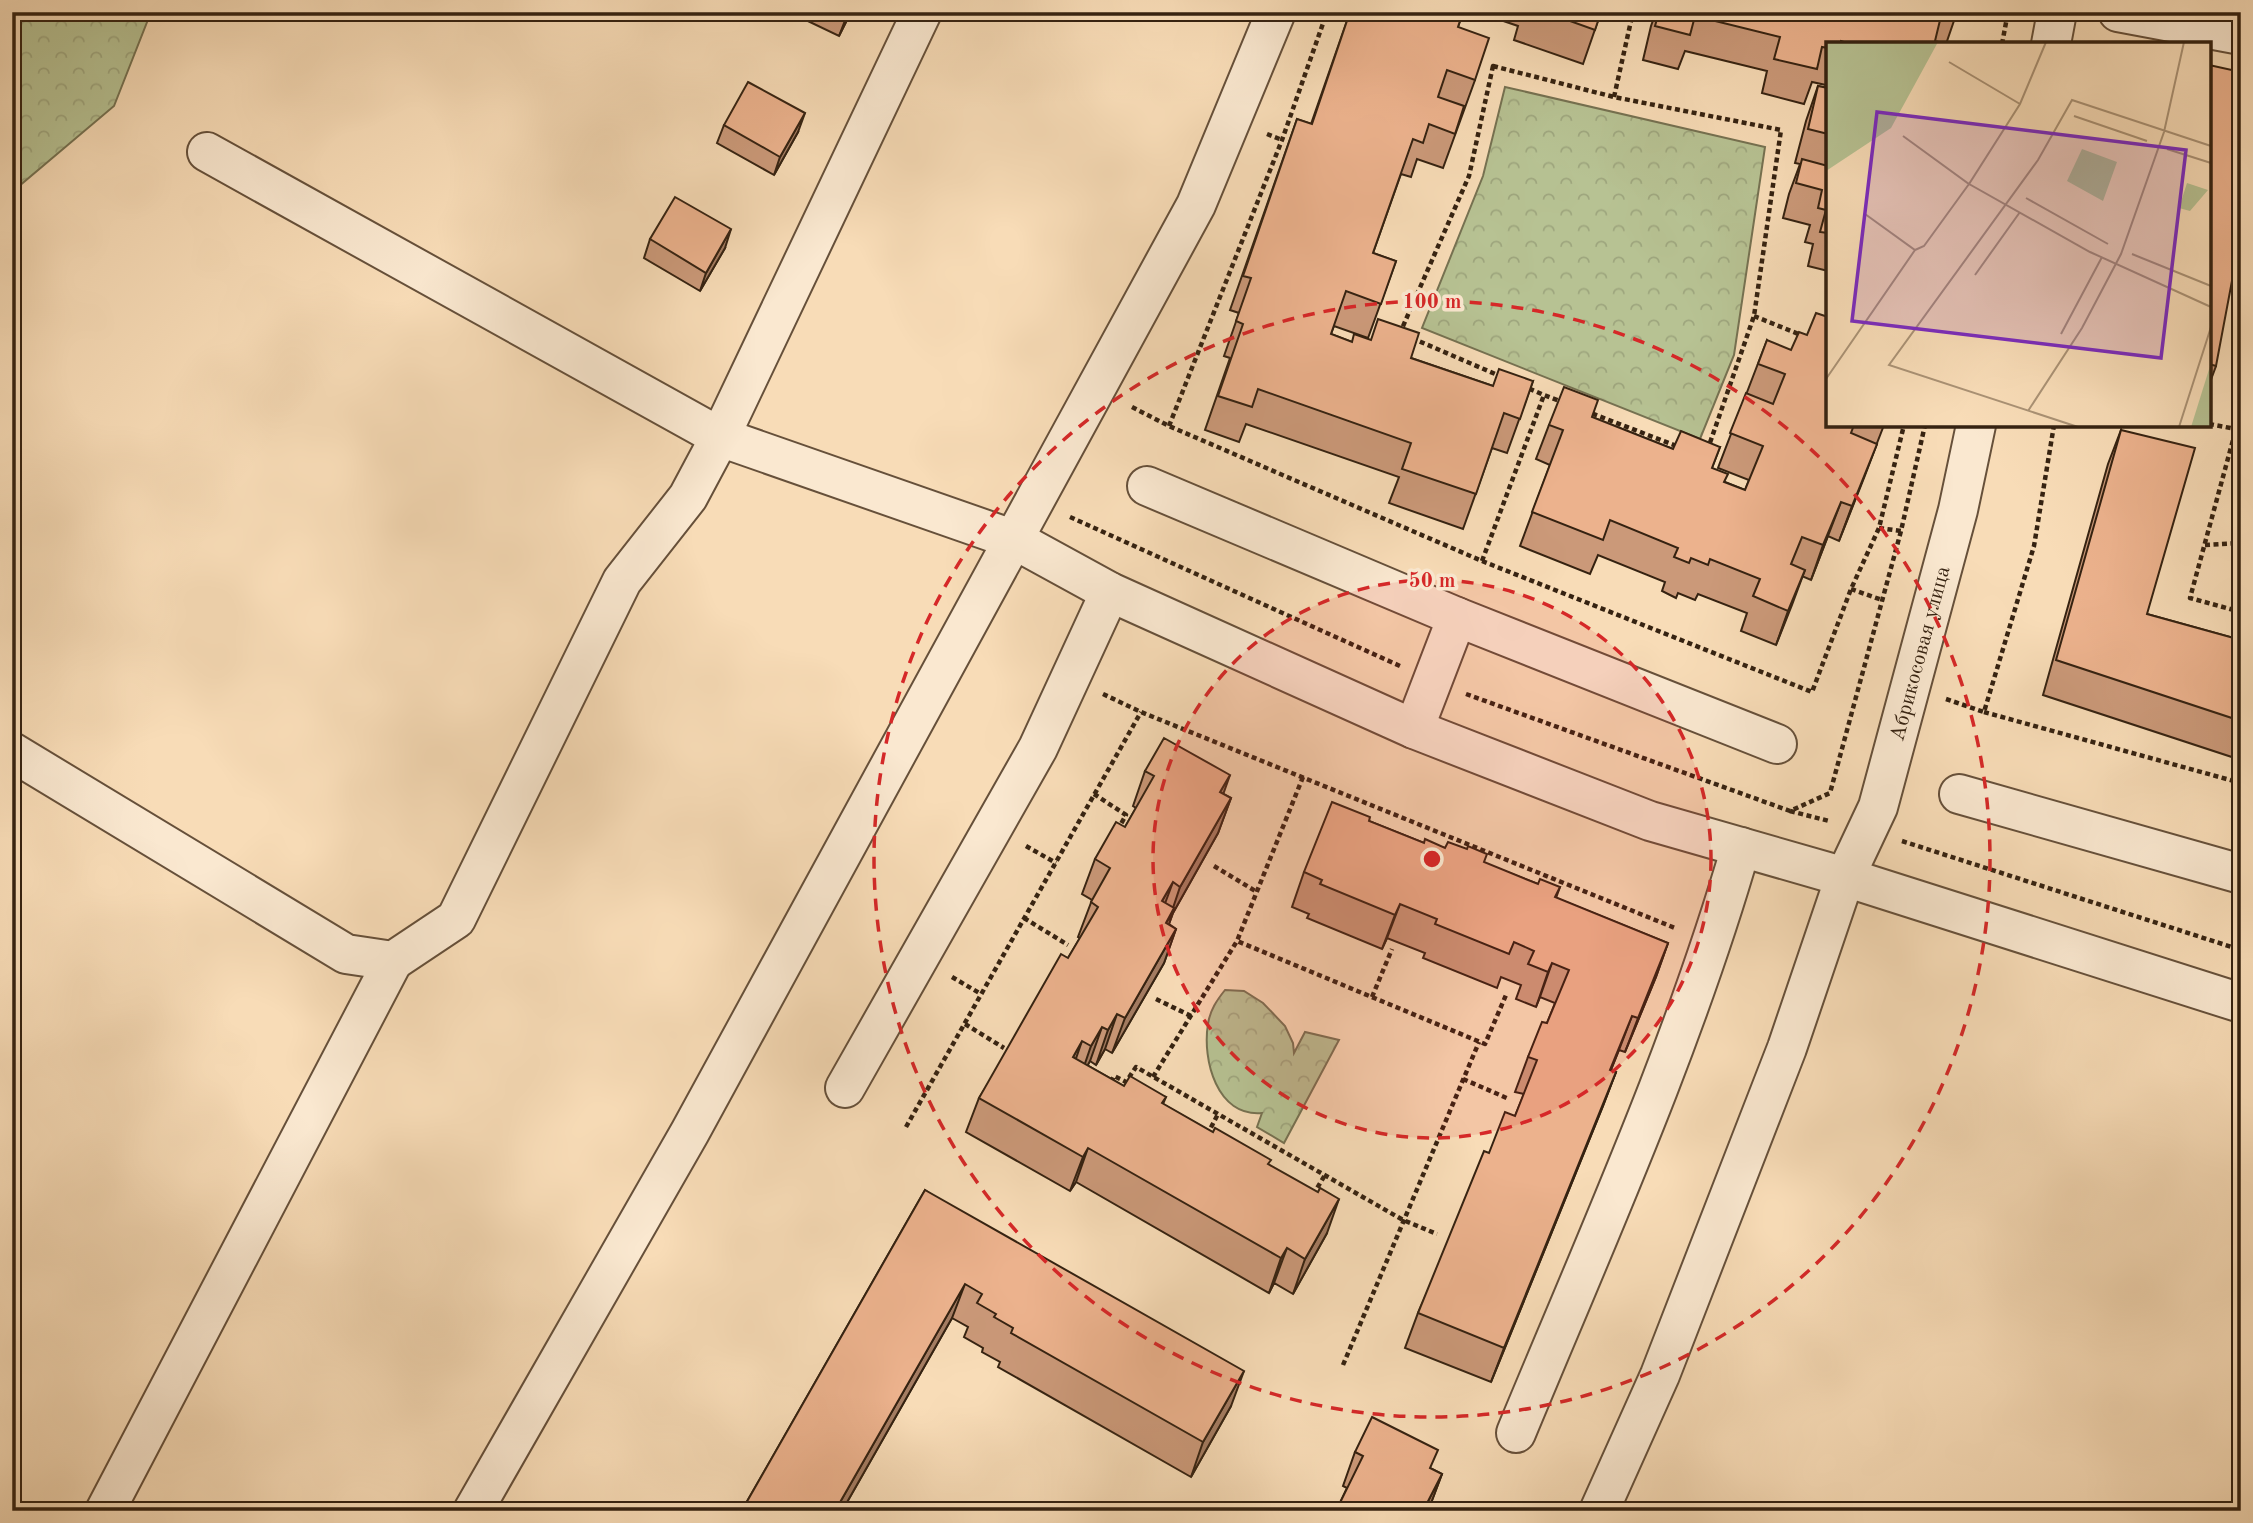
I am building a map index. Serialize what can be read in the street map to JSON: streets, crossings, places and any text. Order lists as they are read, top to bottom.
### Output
{
  "streets": {
    "street": ["Абрикосовая улица"]
  },
  "rings": ["100 m", "50 m"]
}
